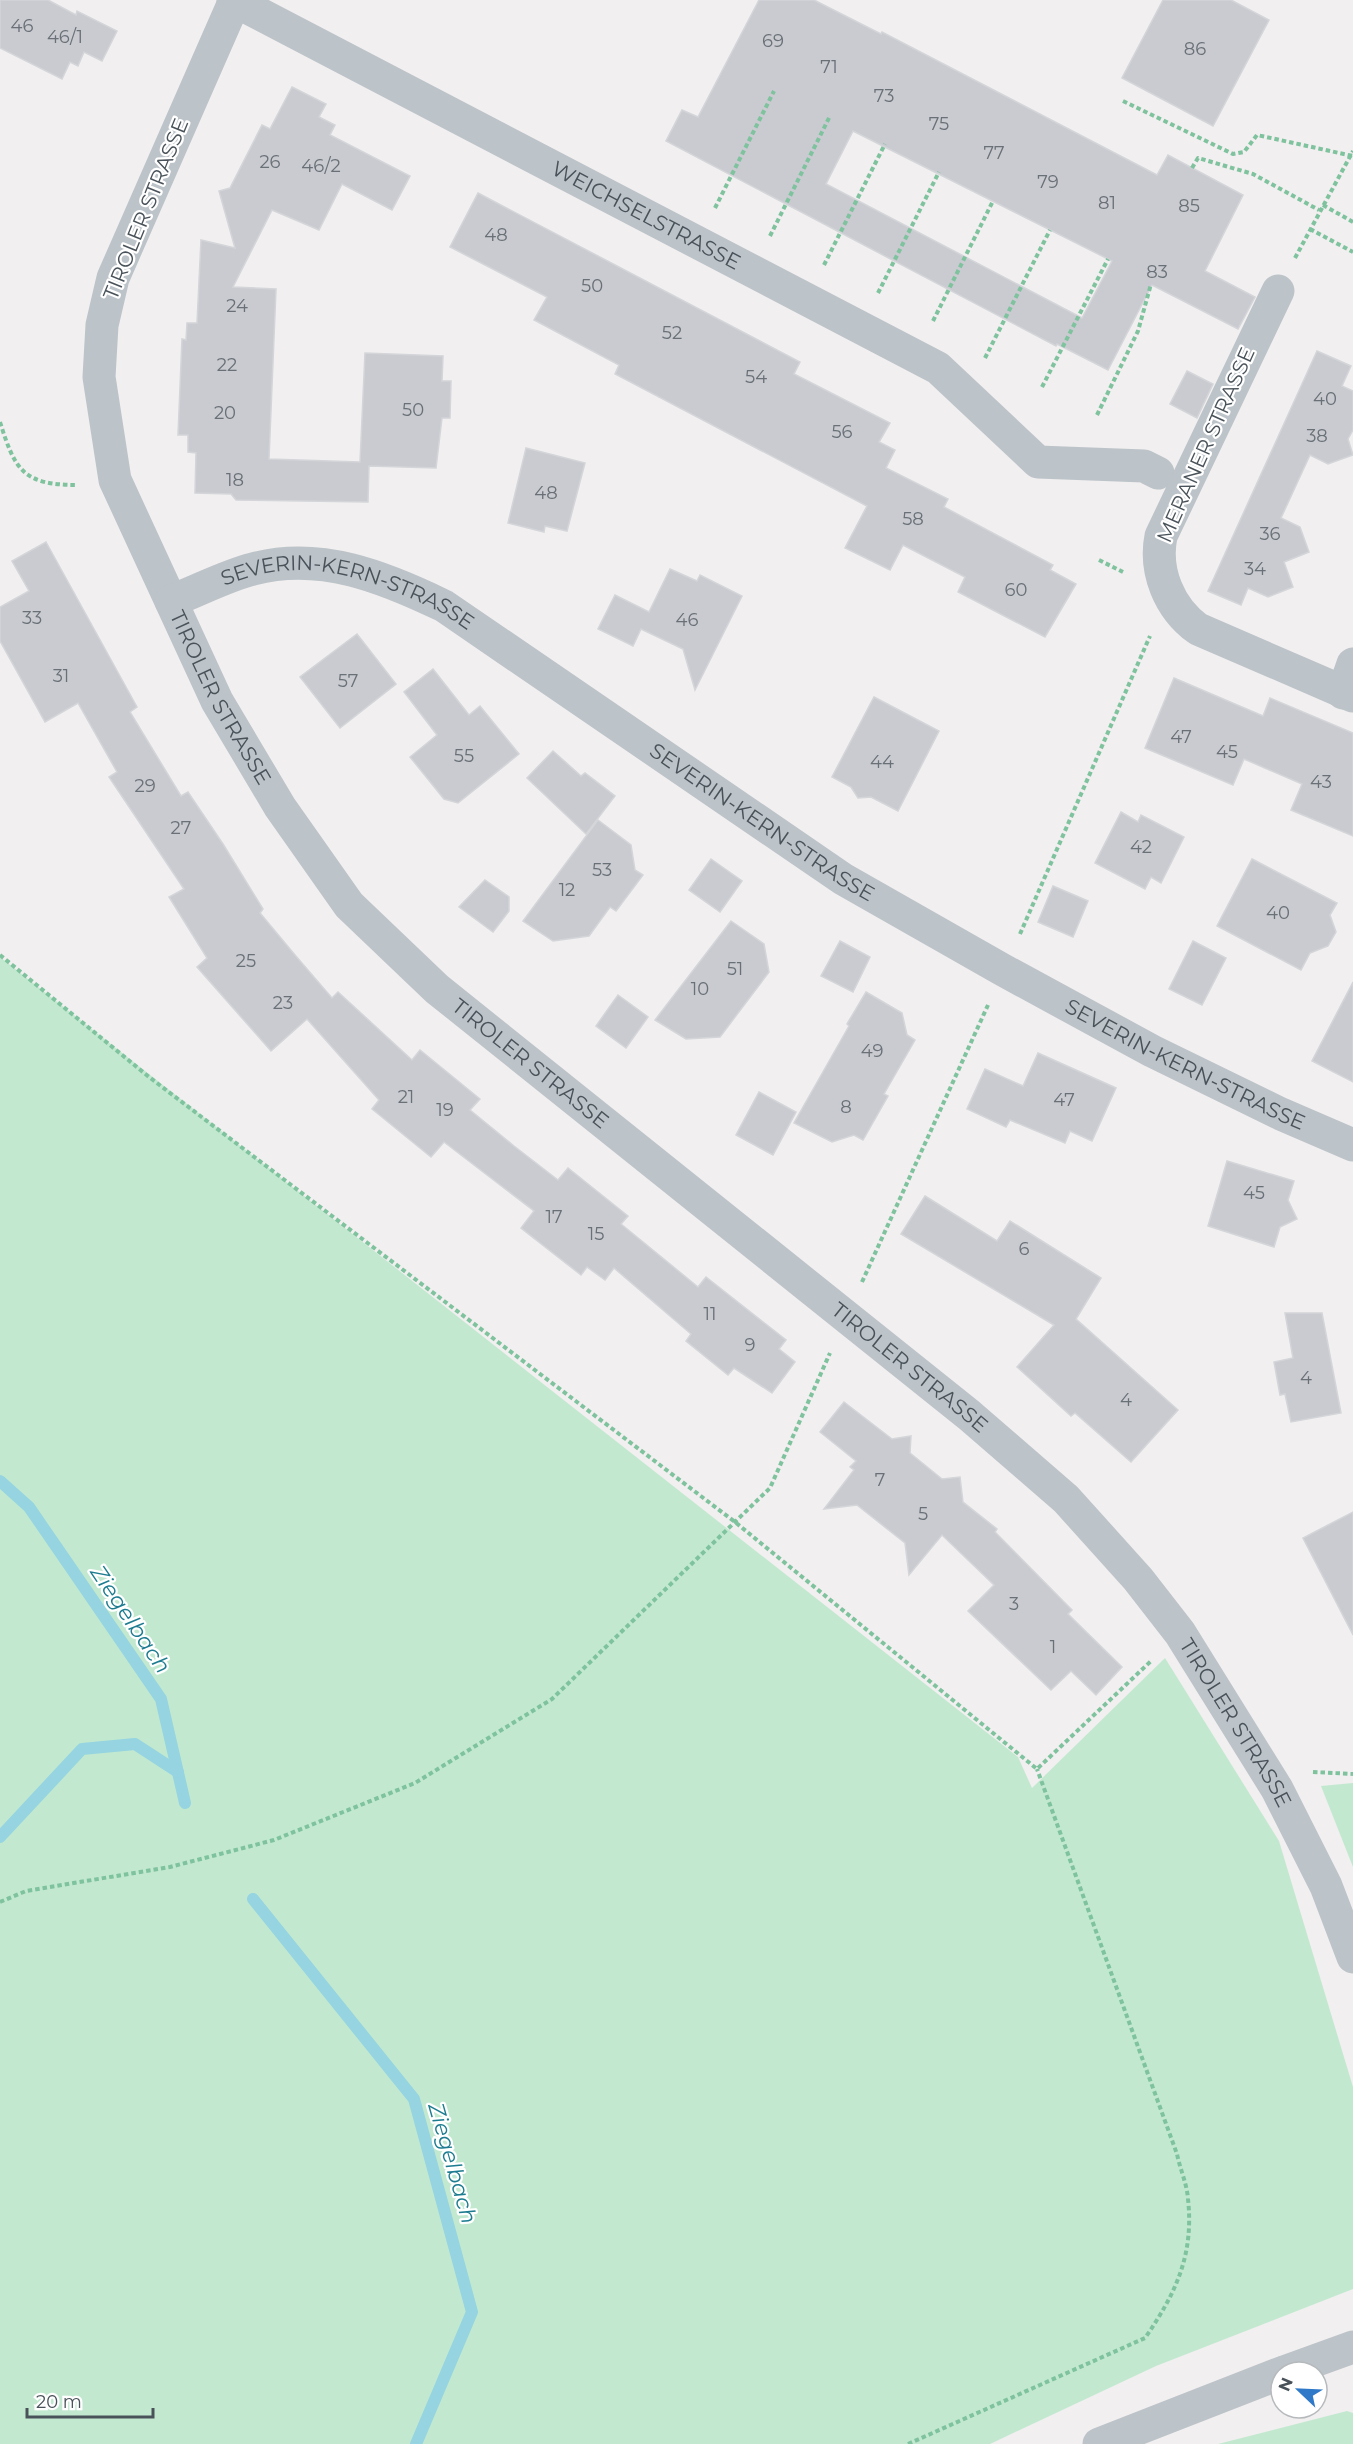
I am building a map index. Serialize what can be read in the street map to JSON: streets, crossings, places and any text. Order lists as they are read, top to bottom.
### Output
{
  "streets": {
    "street": [
      "TIROLER STRASSE",
      "WEICHSELSTRASSE",
      "MERANER STRASSE",
      "SEVERIN-KERN-STRASSE"
    ]
  },
  "crossings": [
    ["TIROLER STRASSE", "WEICHSELSTRASSE"],
    ["TIROLER STRASSE", "SEVERIN-KERN-STRASSE"]
  ],
  "water": ["Ziegelbach"],
  "house_numbers": [
    "46",
    "46/1",
    "69",
    "86",
    "71",
    "73",
    "75",
    "77",
    "26",
    "46/2",
    "79",
    "81",
    "85",
    "48",
    "83",
    "50",
    "24",
    "52",
    "22",
    "54",
    "40",
    "50",
    "20",
    "56",
    "38",
    "18",
    "48",
    "58",
    "36",
    "34",
    "60",
    "33",
    "46",
    "31",
    "57",
    "47",
    "45",
    "55",
    "44",
    "43",
    "29",
    "27",
    "42",
    "53",
    "12",
    "40",
    "25",
    "51",
    "10",
    "23",
    "49",
    "21",
    "47",
    "8",
    "19",
    "45",
    "17",
    "15",
    "6",
    "11",
    "9",
    "4",
    "4",
    "7",
    "5",
    "3",
    "1"
  ],
  "scale_bar": "20 m",
  "north": "top left"
}
